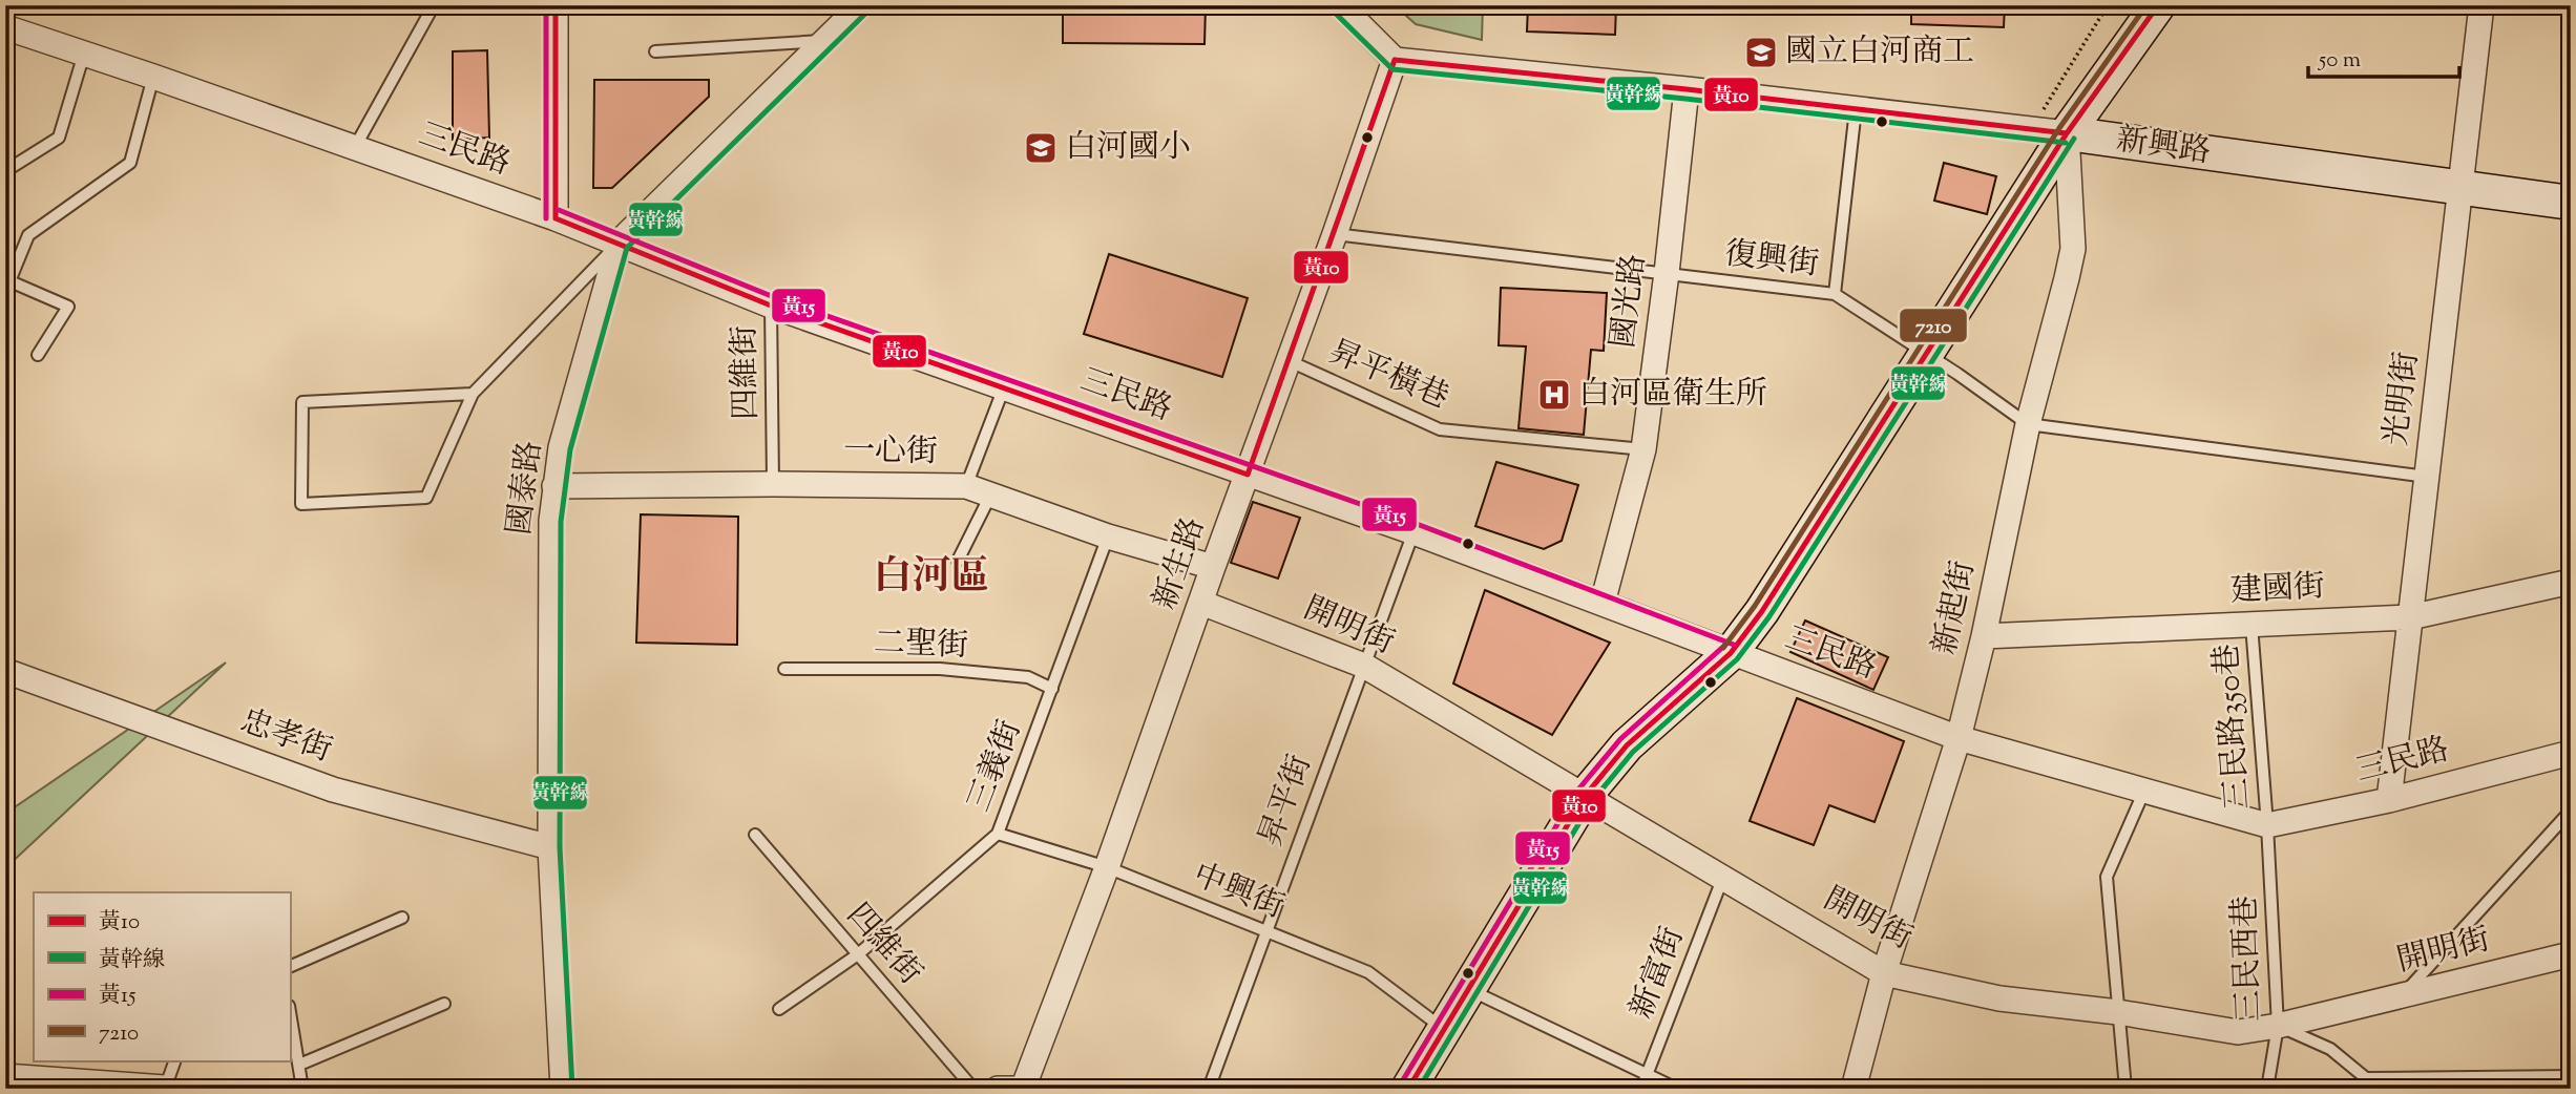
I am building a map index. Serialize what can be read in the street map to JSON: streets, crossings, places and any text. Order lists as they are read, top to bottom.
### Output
{
  "streets": {
    "street": [
      "新興路",
      "三民路",
      "國光路",
      "光明街",
      "一心街",
      "國泰路",
      "新生路",
      "建國街",
      "新起街",
      "開明街",
      "忠孝街"
    ],
    "lane": [
      "復興街",
      "四維街",
      "昇平橫巷",
      "二聖街",
      "三民路350巷",
      "三義街",
      "昇平街",
      "中興街",
      "三民西巷",
      "新富街"
    ]
  },
  "crossings": [
    ["新興路", "國光路"],
    ["新興路", "光明街"],
    ["新興路", "新生路"],
    ["新興路", "新起街"],
    ["三民路", "國光路"],
    ["三民路", "四維街"],
    ["三民路", "光明街"],
    ["三民路", "國泰路"],
    ["三民路", "新生路"],
    ["三民路", "新起街"],
    ["三民路", "三民路350巷"],
    ["三民路", "昇平街"],
    ["三民路", "三民西巷"],
    ["復興街", "國光路"],
    ["復興街", "光明街"],
    ["復興街", "新生路"],
    ["復興街", "新起街"],
    ["國光路", "昇平橫巷"],
    ["四維街", "一心街"],
    ["四維街", "三義街"],
    ["昇平橫巷", "新生路"],
    ["光明街", "建國街"],
    ["一心街", "國泰路"],
    ["一心街", "新生路"],
    ["一心街", "三義街"],
    ["國泰路", "忠孝街"],
    ["新生路", "開明街"],
    ["新生路", "中興街"],
    ["建國街", "新起街"],
    ["建國街", "三民路350巷"],
    ["新起街", "開明街"],
    ["開明街", "昇平街"],
    ["開明街", "三民西巷"],
    ["開明街", "新富街"],
    ["二聖街", "三義街"],
    ["三民路350巷", "三民西巷"],
    ["三義街", "中興街"],
    ["昇平街", "中興街"]
  ],
  "districts": ["白河區"],
  "places": {
    "school or university": ["國立白河商工", "白河國小"],
    "hospital": ["白河區衛生所"]
  },
  "lines": [
    "transit line 黃10",
    "transit line 黃15",
    "transit line 7210",
    "transit line 黃幹線"
  ],
  "legend": [
    "黃10",
    "黃幹線",
    "黃15",
    "7210"
  ],
  "scale_bar": "50 m"
}
